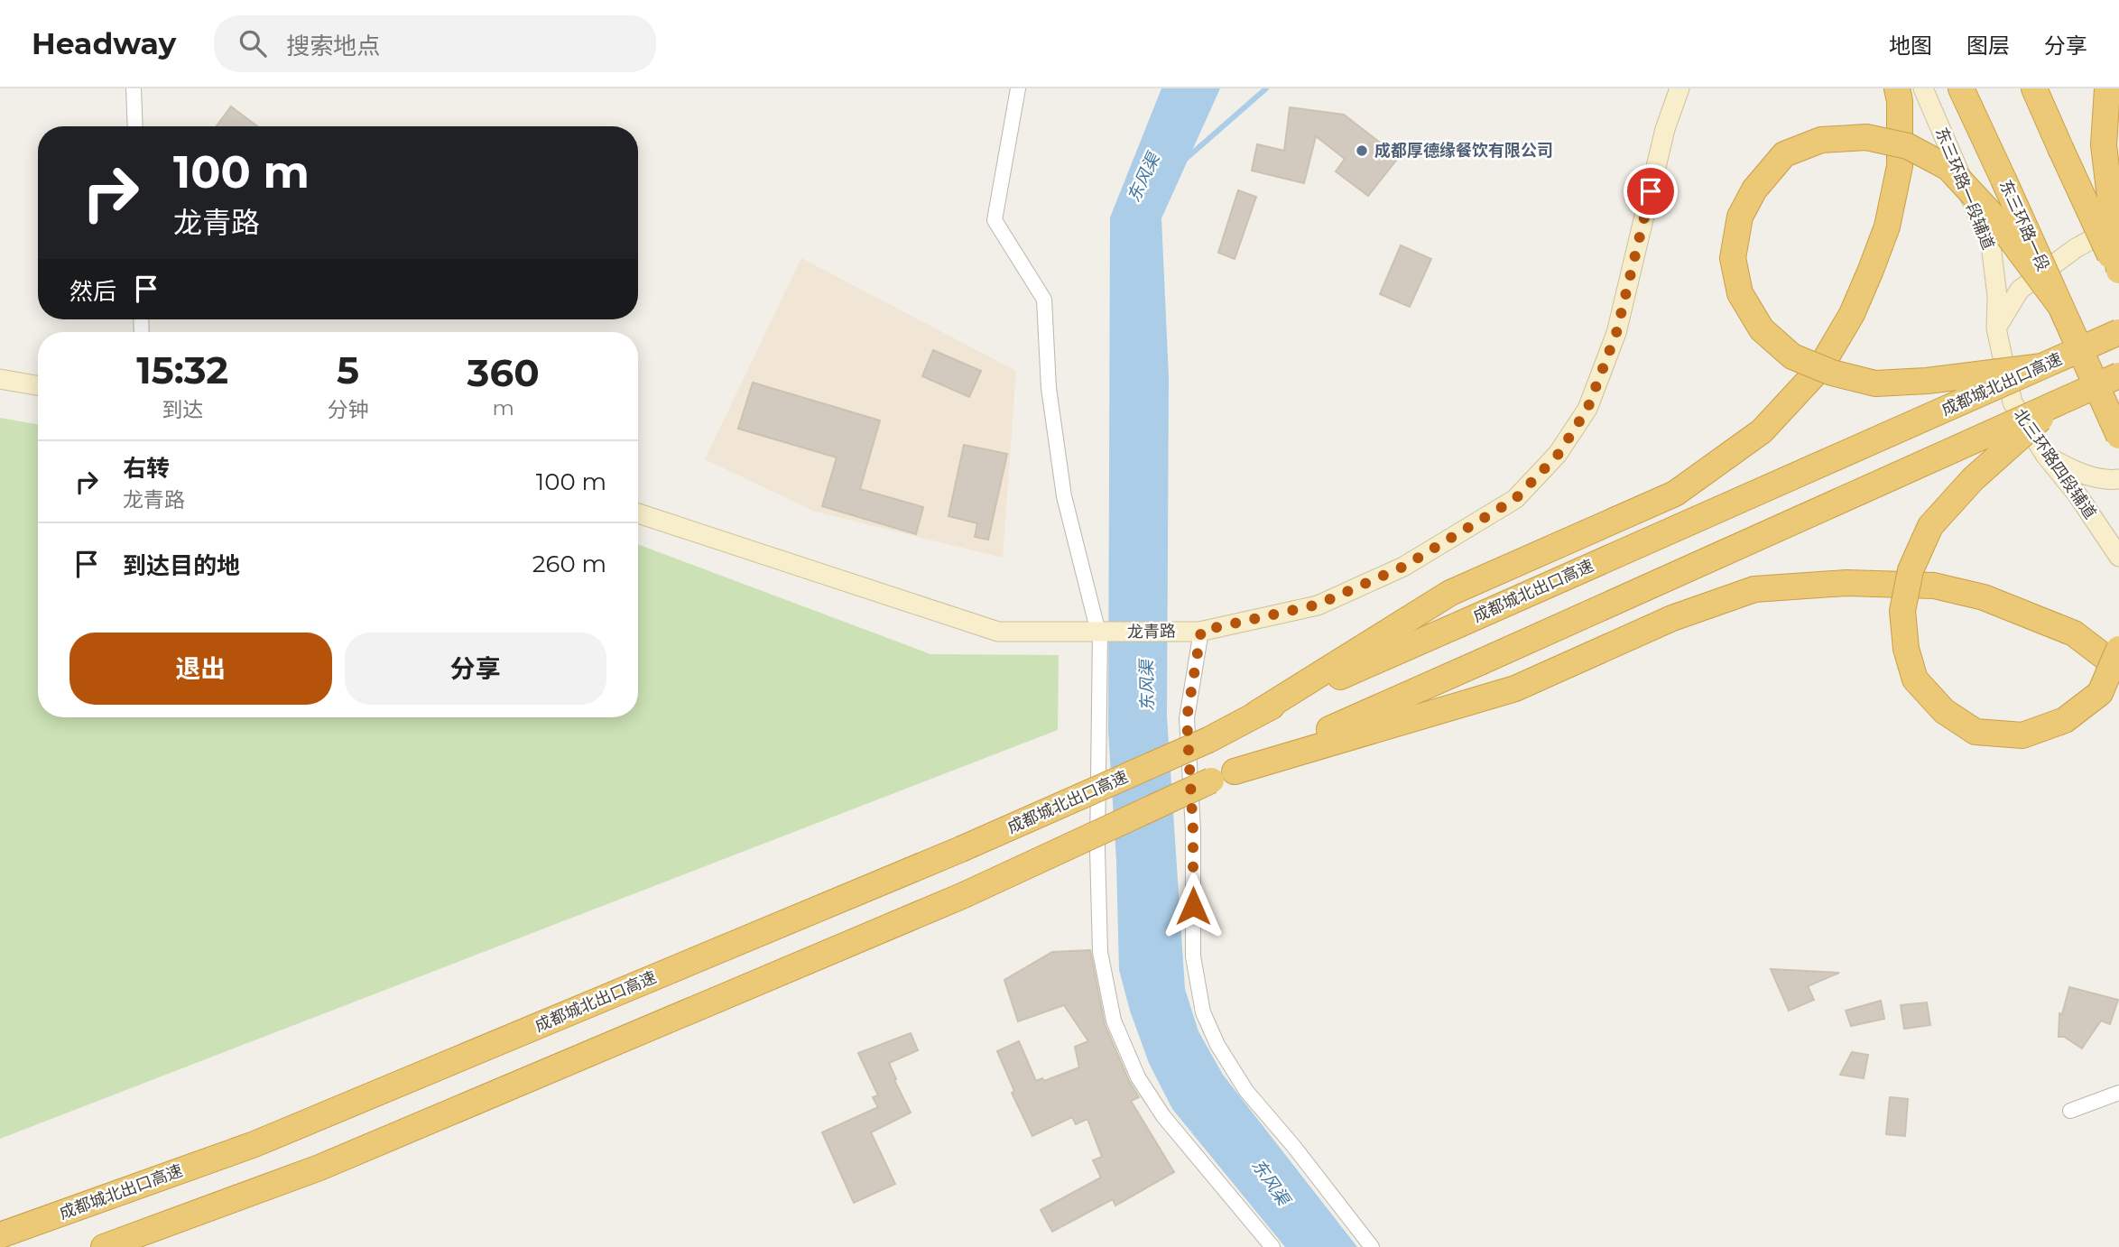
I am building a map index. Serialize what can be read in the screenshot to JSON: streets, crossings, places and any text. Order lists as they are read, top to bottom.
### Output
{
  "streets": {
    "highway": ["东三环路一段", "成都城北出口高速"],
    "street": ["东三环路一段辅道", "北三环路四段辅道", "龙青路"]
  },
  "crossings": [
    ["东三环路一段辅道", "北三环路四段辅道"]
  ],
  "water": ["东风渠"],
  "places": ["成都厚德缘餐饮有限公司"],
  "page": {
    "header": "Headway",
    "search": "搜索地点",
    "nav": ["地图", "图层", "分享"],
    "turn": ["100 m", "龙青路"],
    "then": "然后",
    "eta": [
      "15:32",
      "到达",
      "5",
      "分钟",
      "360",
      "m"
    ],
    "list": [
      {
        "name": "右转",
        "note": "龙青路",
        "value": "100 m"
      },
      {
        "name": "到达目的地",
        "value": "260 m"
      }
    ],
    "buttons": ["退出", "分享"]
  }
}
